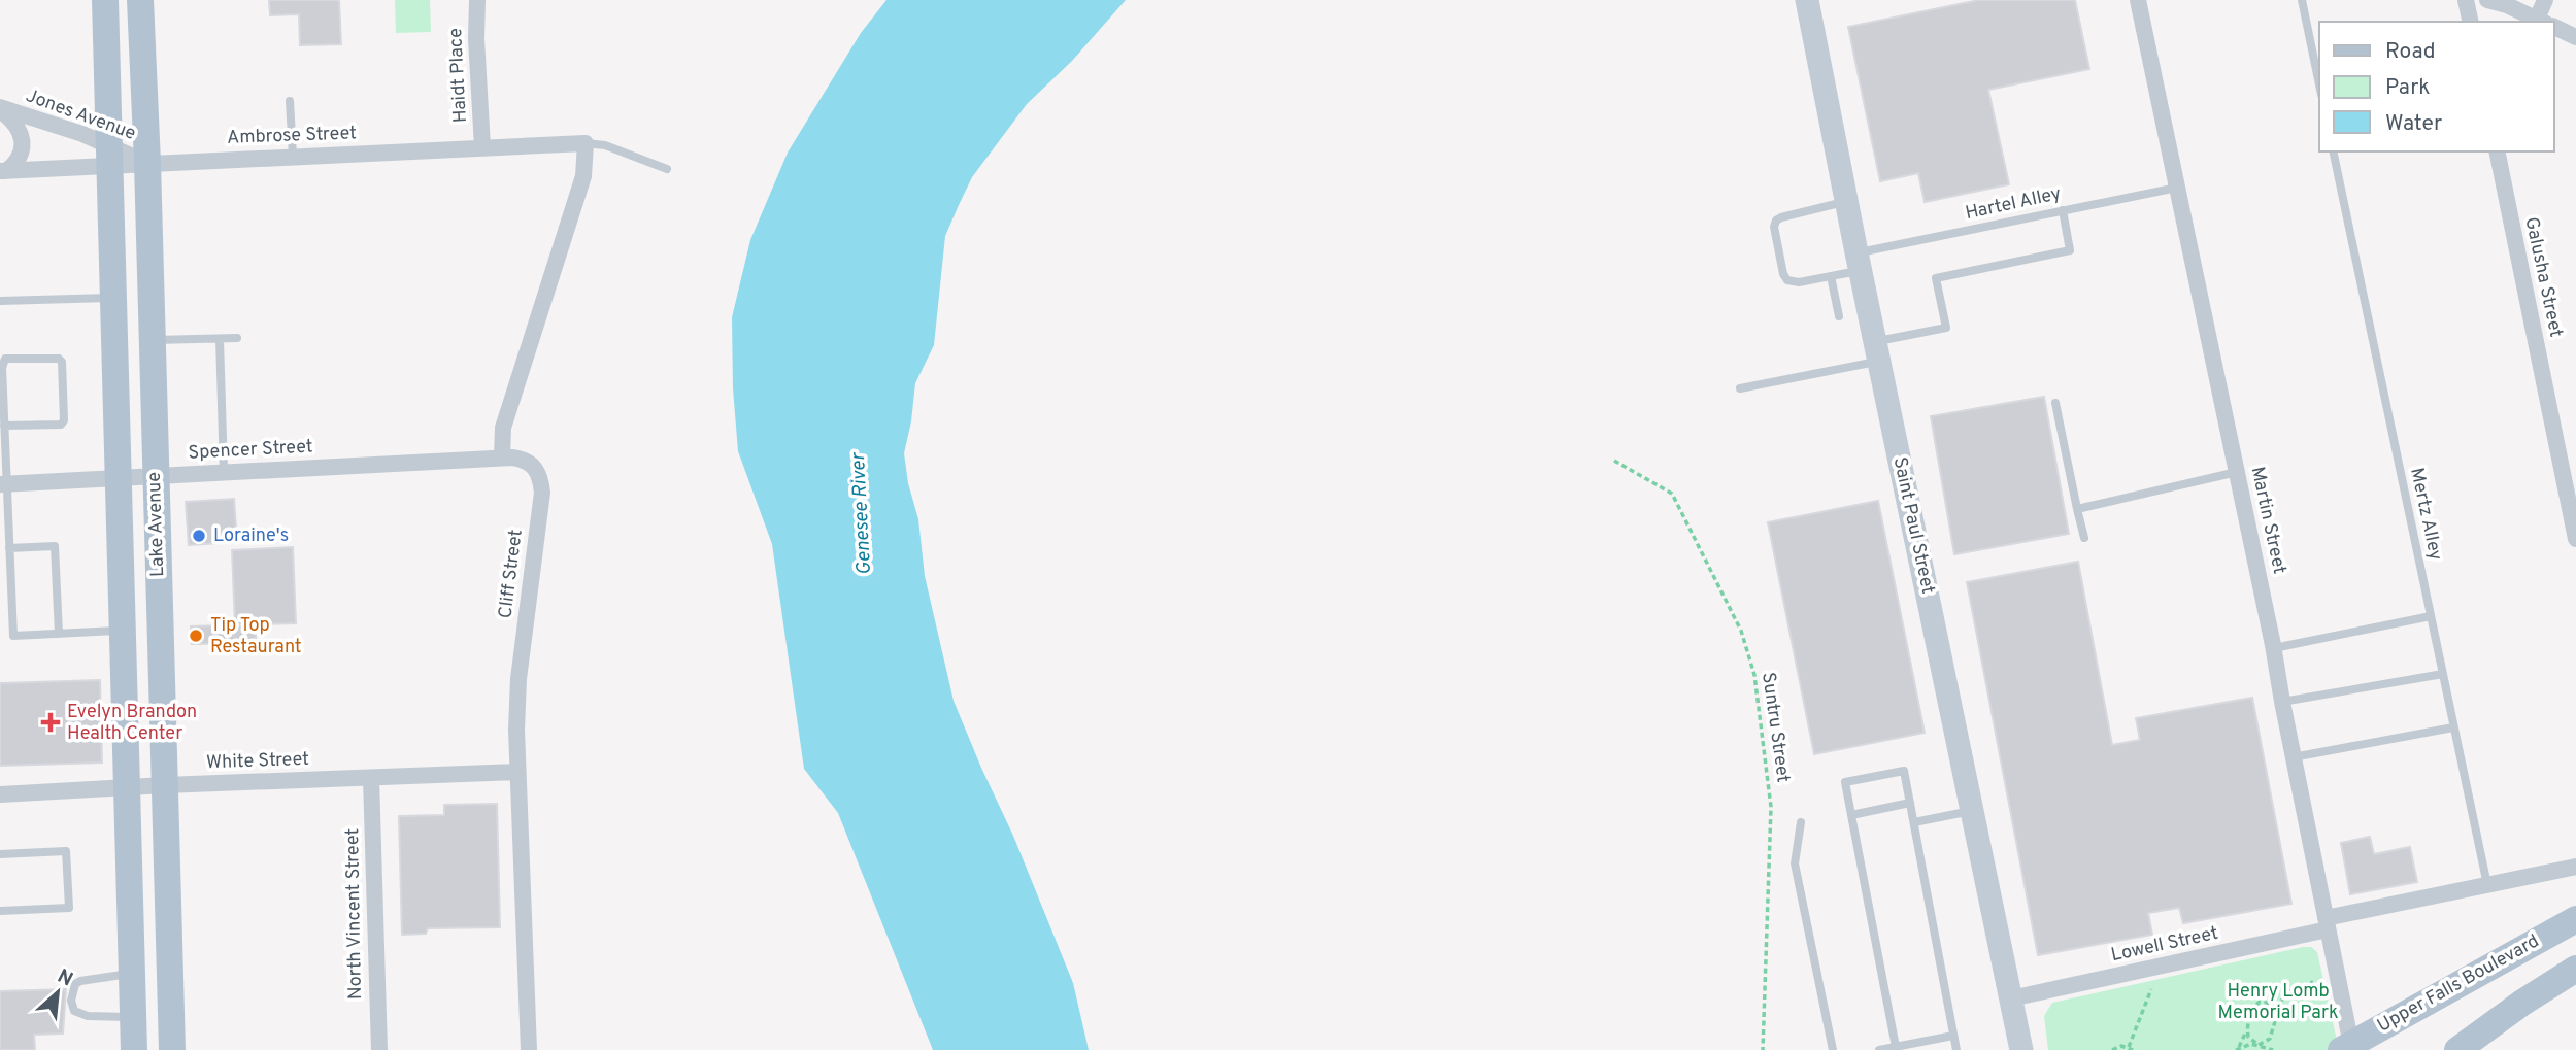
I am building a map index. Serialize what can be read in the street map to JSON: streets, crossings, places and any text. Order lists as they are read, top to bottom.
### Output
{
  "streets": {
    "main road": ["Lake Avenue", "Saint Paul Street", "Upper Falls Boulevard"],
    "street": [
      "Haidt Place",
      "Jones Avenue",
      "Ambrose Street",
      "Galusha Street",
      "Spencer Street",
      "Martin Street",
      "Cliff Street",
      "White Street",
      "North Vincent Street",
      "Lowell Street"
    ],
    "lane": ["Hartel Alley", "Mertz Alley"],
    "path": ["Suntru Street"]
  },
  "crossings": [
    ["Haidt Place", "Ambrose Street"],
    ["Jones Avenue", "Ambrose Street"],
    ["Jones Avenue", "Lake Avenue"],
    ["Ambrose Street", "Lake Avenue"],
    ["Hartel Alley", "Martin Street"],
    ["Hartel Alley", "Saint Paul Street"],
    ["Spencer Street", "Lake Avenue"],
    ["Spencer Street", "Cliff Street"],
    ["Mertz Alley", "Lowell Street"],
    ["Martin Street", "Lowell Street"],
    ["Martin Street", "Upper Falls Boulevard"],
    ["Lake Avenue", "White Street"],
    ["Saint Paul Street", "Lowell Street"],
    ["Cliff Street", "White Street"],
    ["White Street", "North Vincent Street"]
  ],
  "water": ["Genesee River"],
  "parks": ["Henry Lomb Memorial Park"],
  "places": {
    "other": ["Loraine's", "Tip Top Restaurant"],
    "health": ["Evelyn Brandon Health Center"]
  },
  "legend": ["Road", "Park", "Water"],
  "north": "top right"
}
